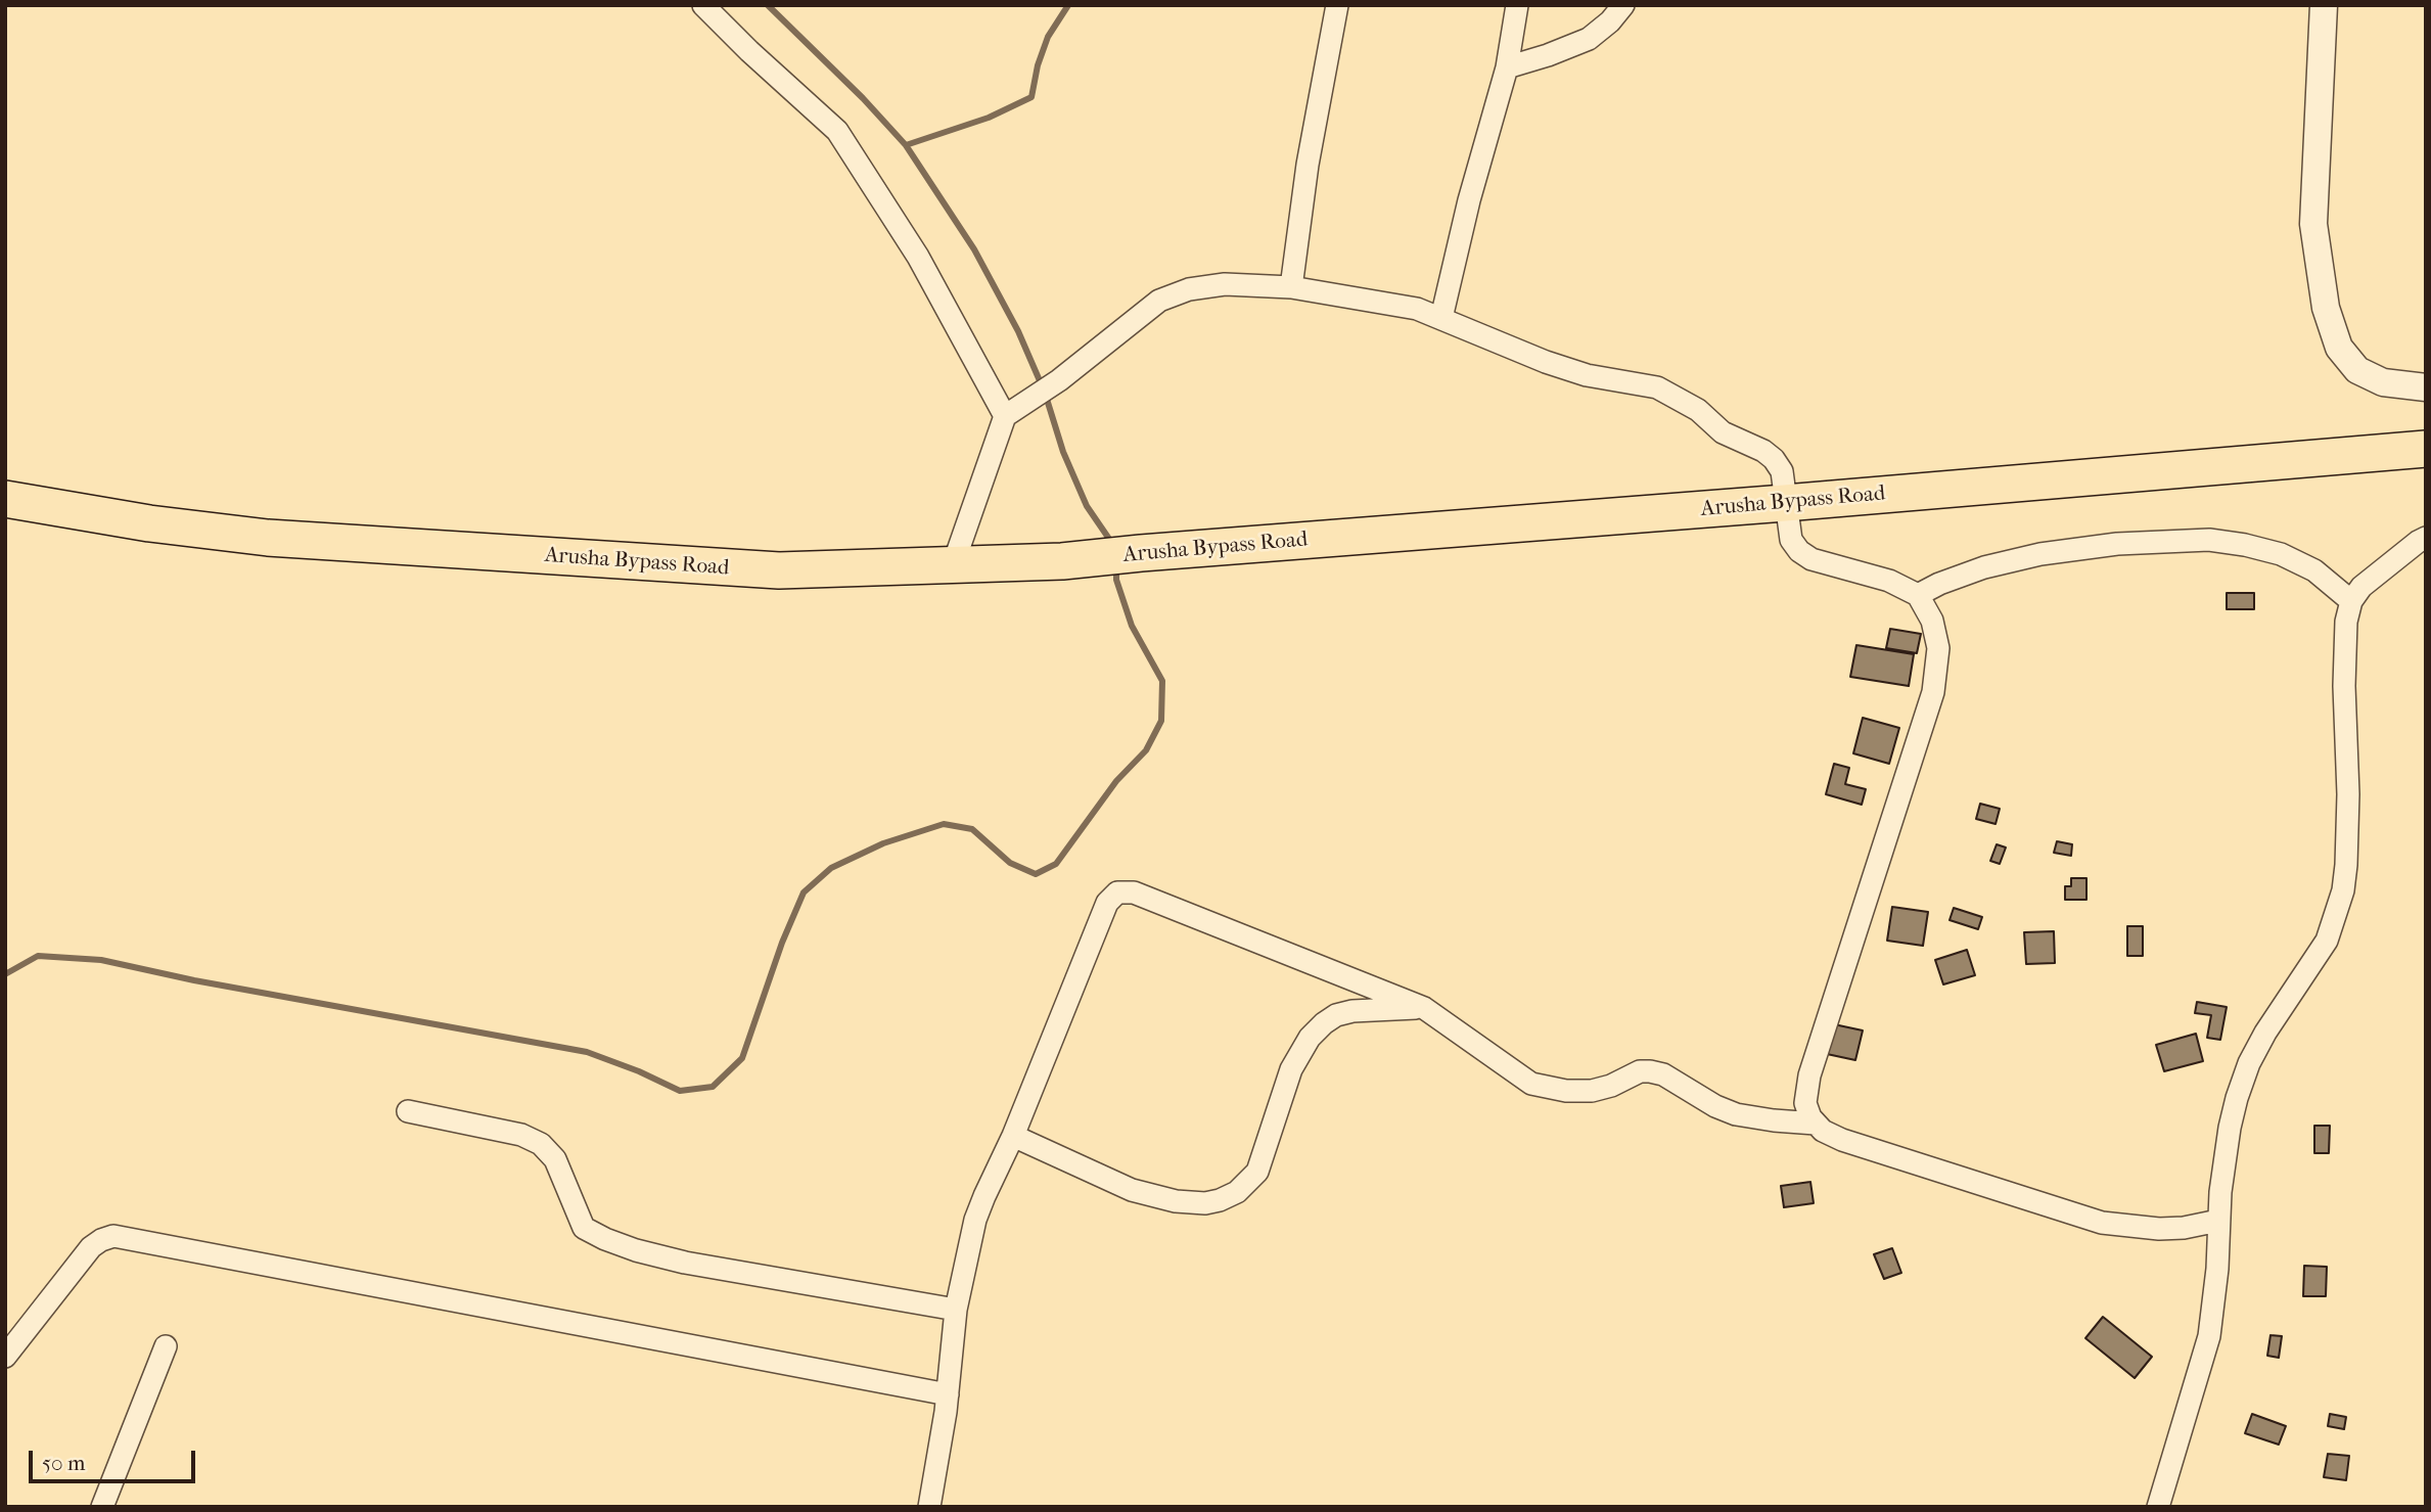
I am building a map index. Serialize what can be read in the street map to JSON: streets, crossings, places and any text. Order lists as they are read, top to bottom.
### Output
{
  "streets": {
    "main road": ["Arusha Bypass Road"]
  },
  "scale_bar": "50 m"
}
